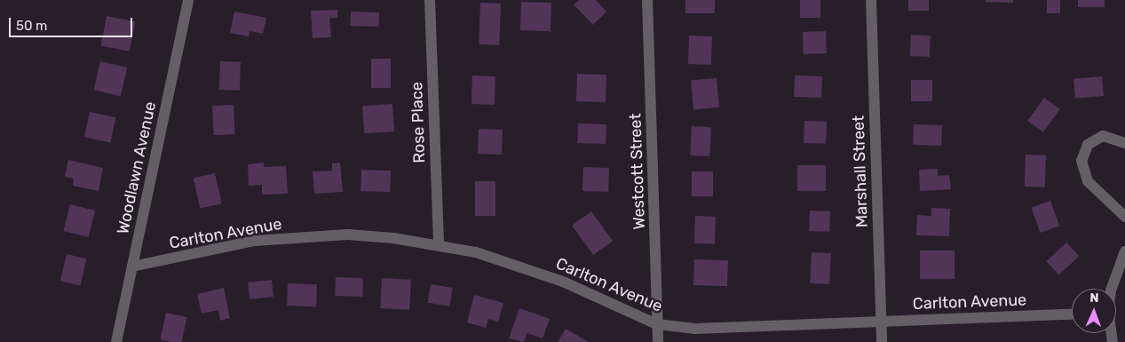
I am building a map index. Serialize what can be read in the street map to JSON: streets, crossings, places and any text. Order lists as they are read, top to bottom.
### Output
{
  "streets": {
    "street": [
      "Rose Place",
      "Woodlawn Avenue",
      "Westcott Street",
      "Marshall Street",
      "Carlton Avenue"
    ]
  },
  "crossings": [
    ["Rose Place", "Carlton Avenue"],
    ["Woodlawn Avenue", "Carlton Avenue"],
    ["Westcott Street", "Carlton Avenue"],
    ["Marshall Street", "Carlton Avenue"]
  ],
  "scale_bar": "50 m",
  "north": "top"
}
